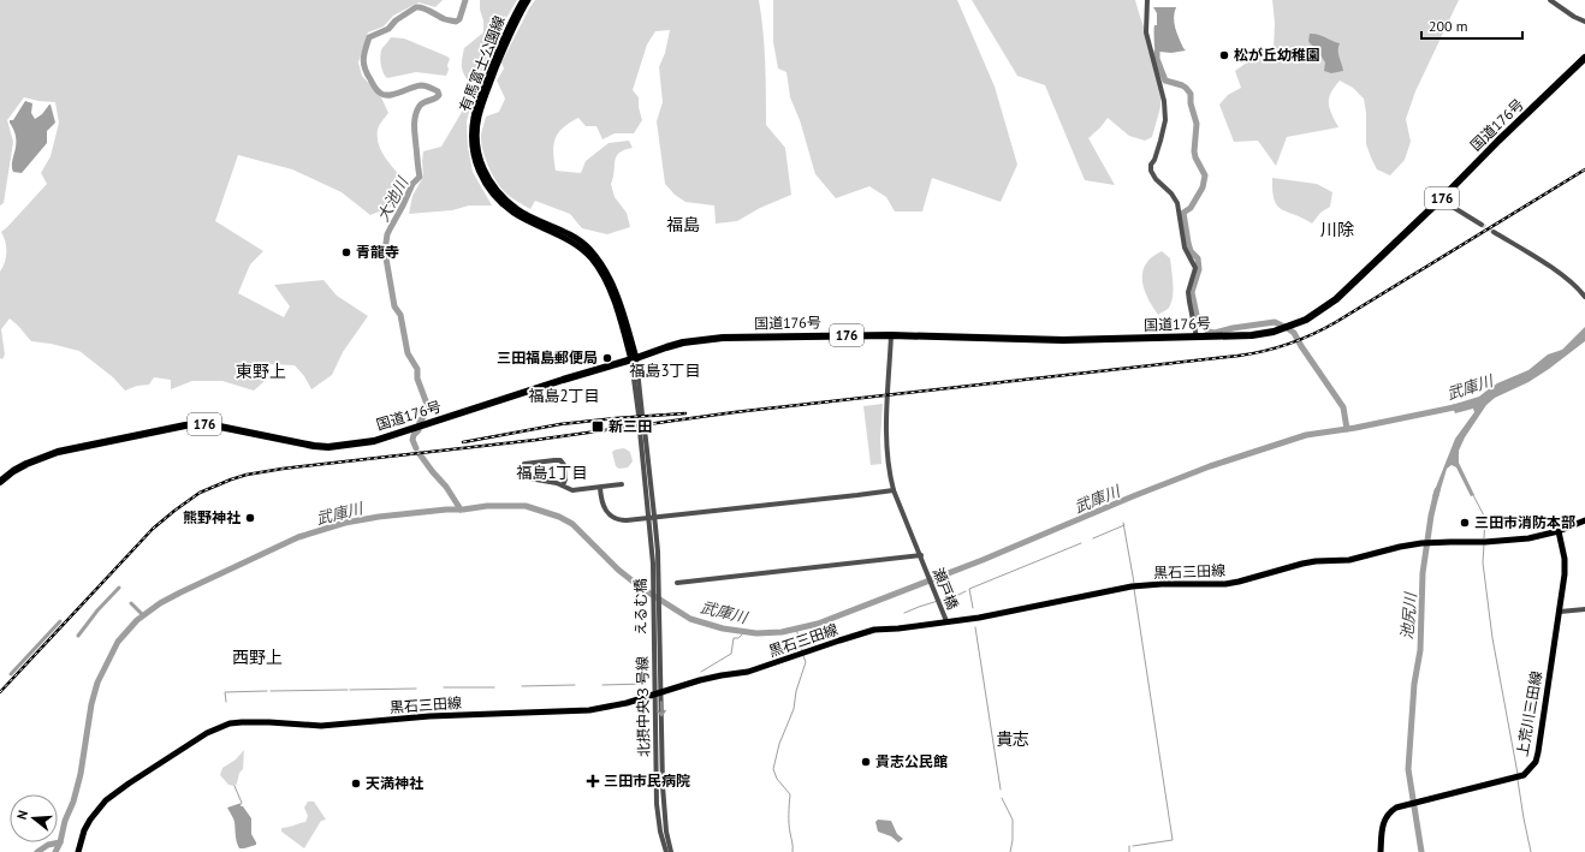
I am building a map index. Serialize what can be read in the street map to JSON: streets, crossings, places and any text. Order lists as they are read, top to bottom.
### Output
{
  "streets": {
    "highway": ["国道176号", "176"],
    "main road": ["有馬富士公園線", "黒石三田線", "上荒川三田線"],
    "street": ["瀬戸橋", "えるむ橋", "北摂中央３号線"]
  },
  "crossings": [
    ["有馬富士公園線", "国道176号"],
    ["国道176号", "瀬戸橋"],
    ["黒石三田線", "瀬戸橋"],
    ["黒石三田線", "北摂中央３号線"],
    ["黒石三田線", "上荒川三田線"],
    ["えるむ橋", "北摂中央３号線"]
  ],
  "districts": [
    "福島",
    "川除",
    "福島3丁目",
    "東野上",
    "福島2丁目",
    "福島1丁目",
    "西野上",
    "貴志"
  ],
  "water": ["大池川", "武庫川", "池尻川"],
  "places": {
    "other": [
      "松が丘幼稚園",
      "青龍寺",
      "三田福島郵便局",
      "熊野神社",
      "三田市消防本部",
      "貴志公民館",
      "天満神社"
    ],
    "transit": ["新三田"],
    "health": ["三田市民病院"]
  },
  "scale_bar": "200 m",
  "north": "left"
}
